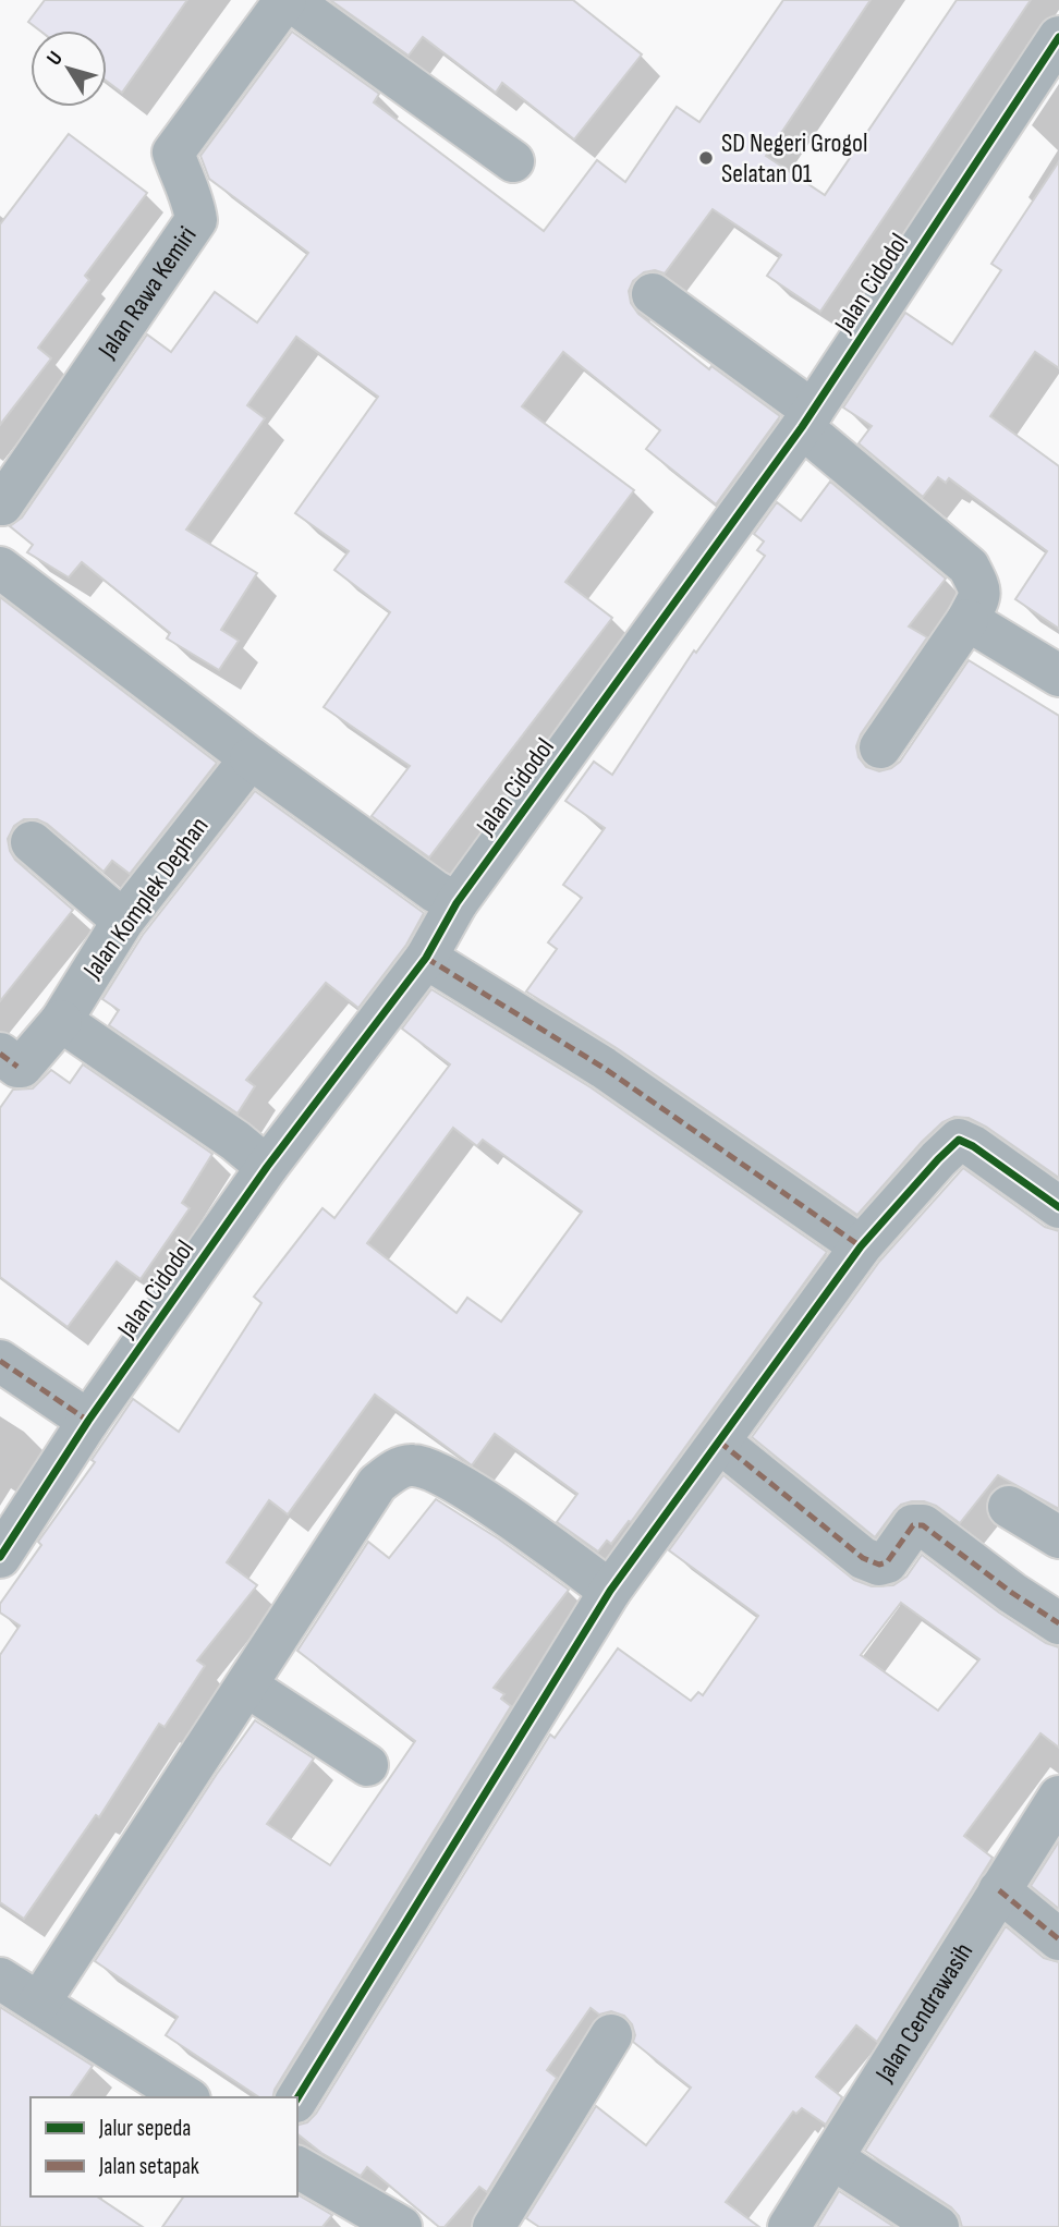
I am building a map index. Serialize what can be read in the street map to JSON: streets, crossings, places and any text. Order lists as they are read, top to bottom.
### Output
{
  "streets": {
    "street": [
      "Jalan Cidodol",
      "Jalan Rawa Kemiri",
      "Jalan Komplek Dephan",
      "Jalan Cendrawasih"
    ]
  },
  "places": ["SD Negeri Grogol Selatan 01"],
  "legend": ["Jalur sepeda", "Jalan setapak"],
  "north": "top left"
}
